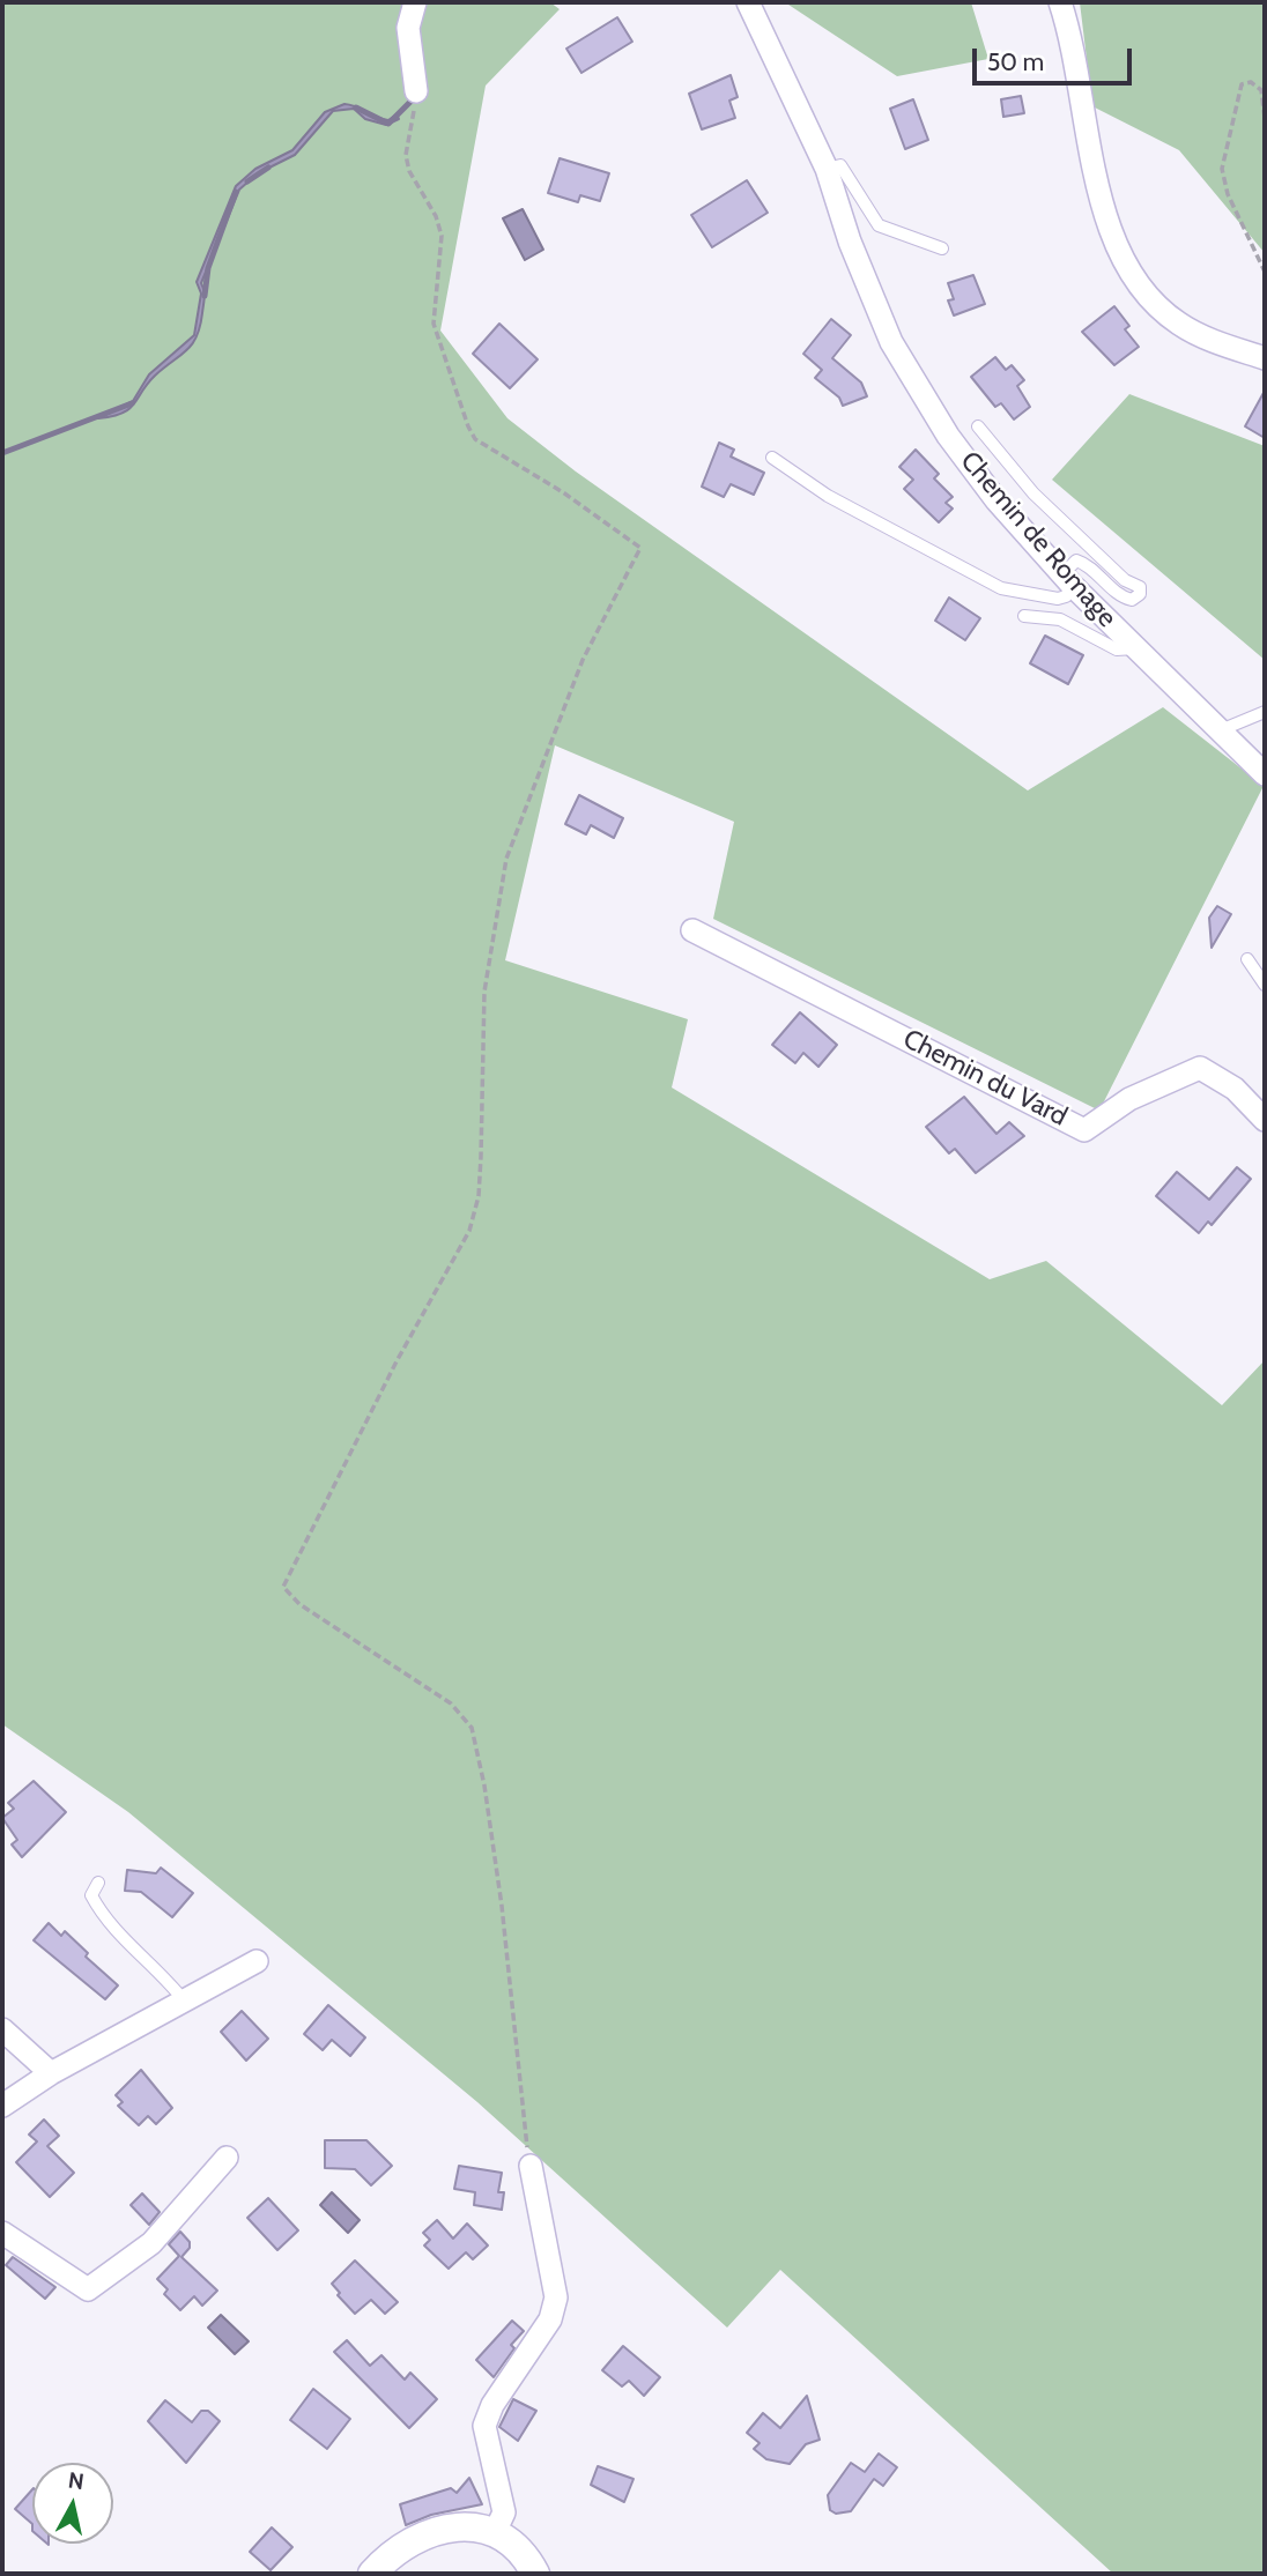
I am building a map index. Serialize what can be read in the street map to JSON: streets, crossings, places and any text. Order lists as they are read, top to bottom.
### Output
{
  "streets": {
    "street": ["Chemin de Romage", "Chemin du Vard"]
  },
  "scale_bar": "50 m",
  "north": "top"
}
